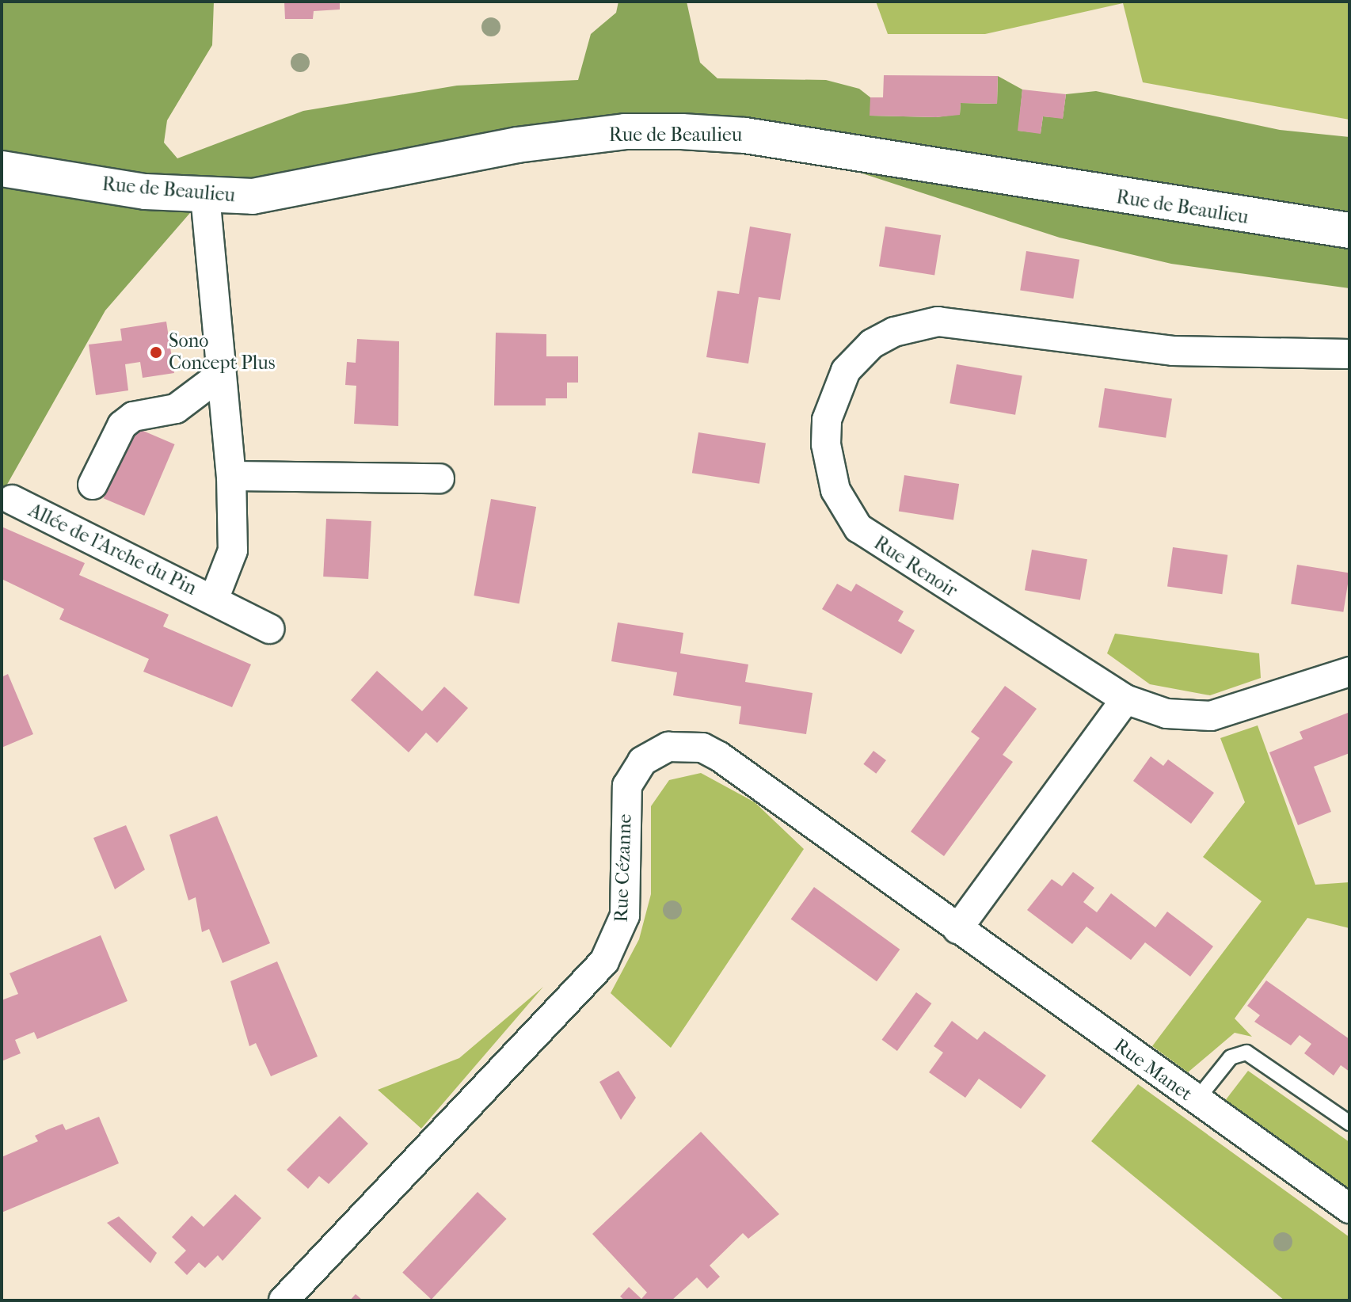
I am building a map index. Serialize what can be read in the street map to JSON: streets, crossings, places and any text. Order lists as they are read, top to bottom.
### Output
{
  "streets": {
    "street": [
      "Rue de Beaulieu",
      "Allée de l'Arche du Pin",
      "Rue Renoir",
      "Rue Cézanne",
      "Rue Manet"
    ]
  },
  "crossings": [
    ["Rue de Beaulieu", "Allée de l'Arche du Pin"],
    ["Rue Cézanne", "Rue Manet"]
  ],
  "places": ["Sono Concept Plus"]
}
